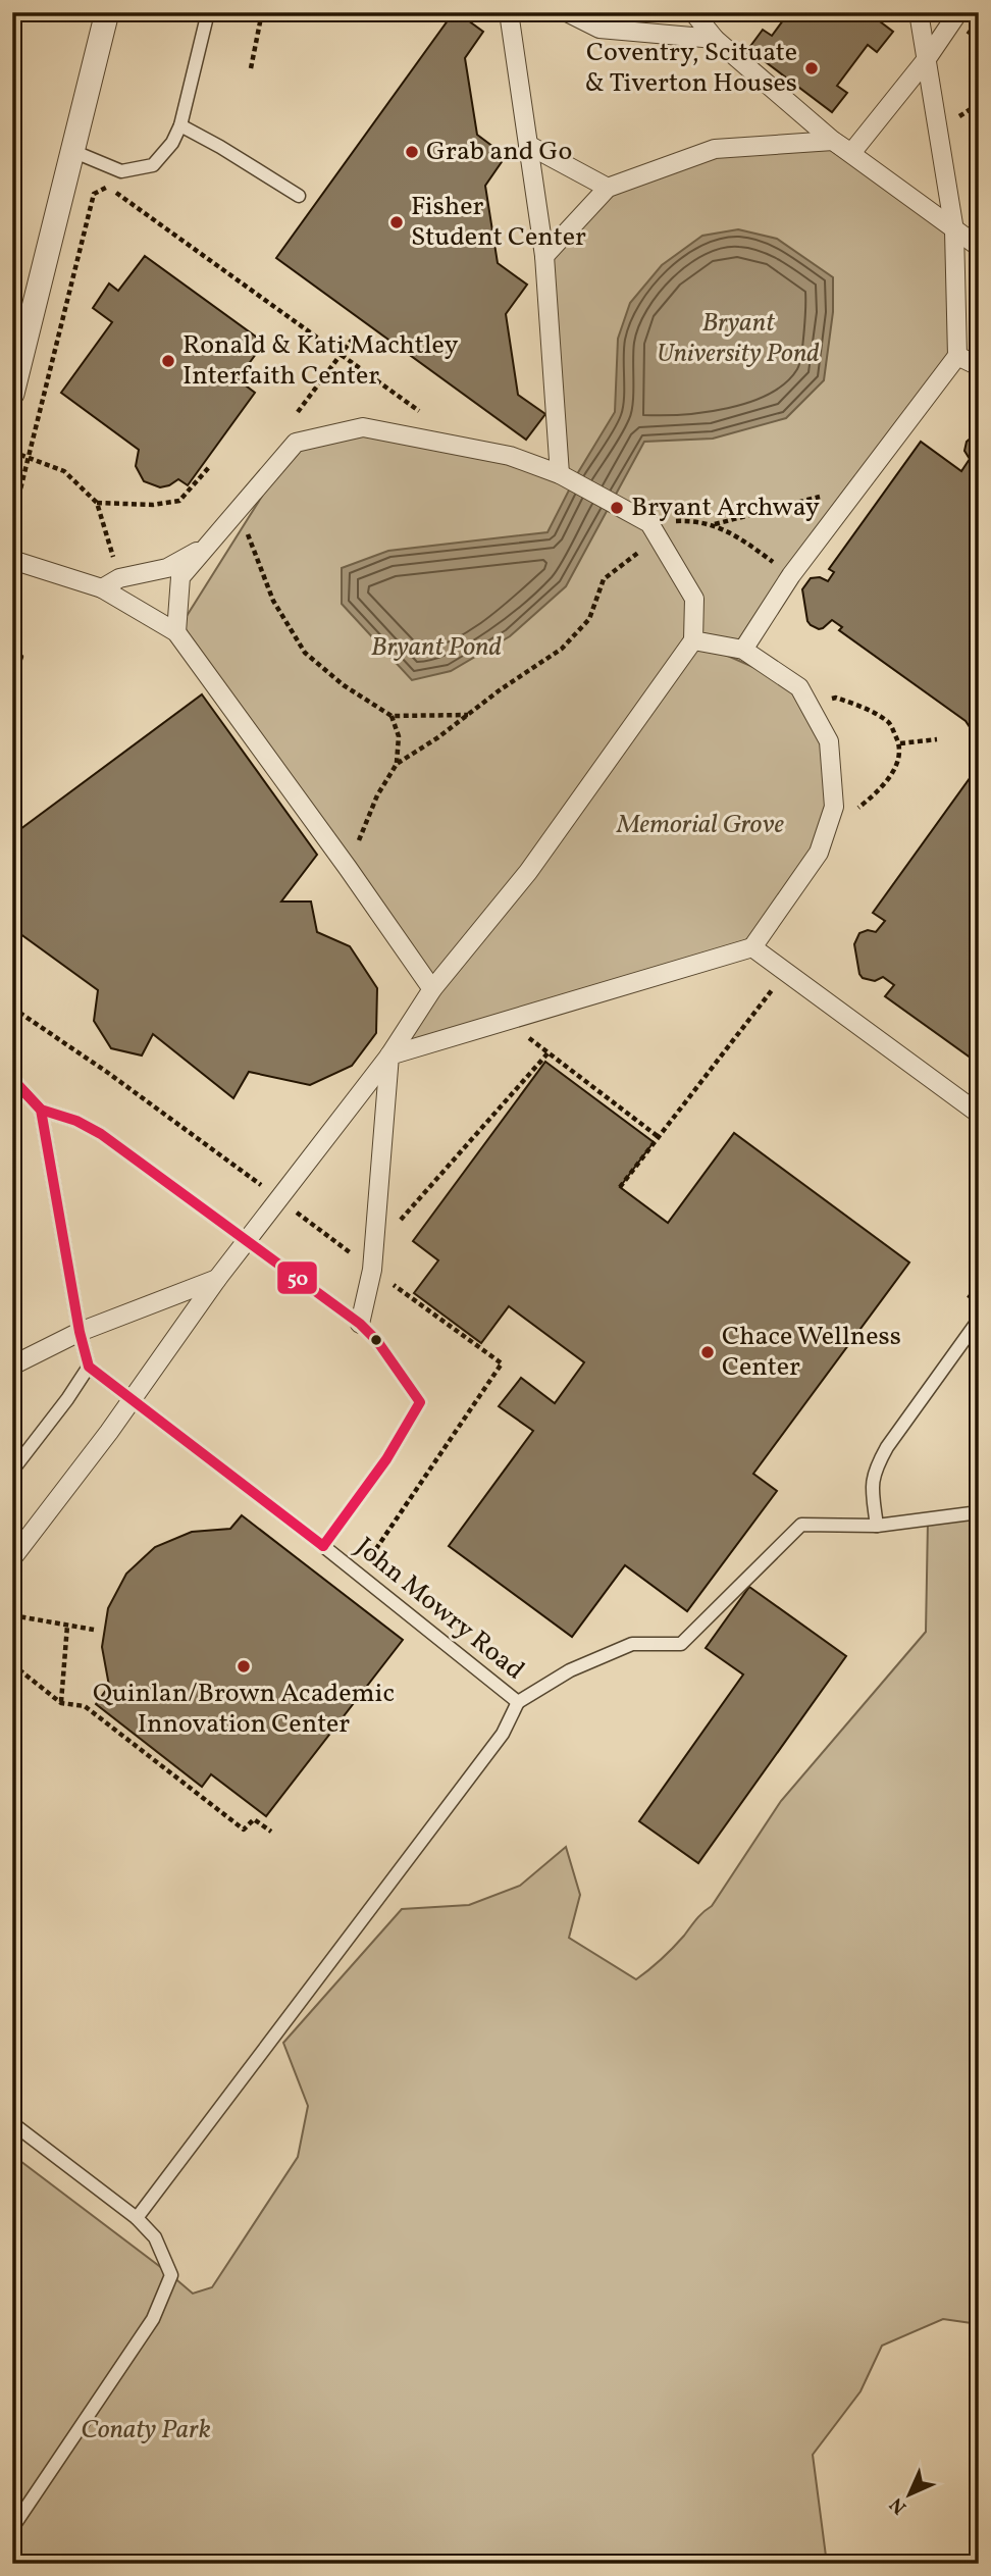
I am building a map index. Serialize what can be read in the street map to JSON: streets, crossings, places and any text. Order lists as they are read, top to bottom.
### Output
{
  "streets": {
    "lane": ["John Mowry Road"]
  },
  "parks": [
    "Bryant University Pond",
    "Bryant Pond",
    "Memorial Grove",
    "Conaty Park"
  ],
  "places": [
    "Coventry, Scituate & Tiverton Houses",
    "Grab and Go",
    "Fisher Student Center",
    "Ronald & Kati Machtley Interfaith Center",
    "Bryant Archway",
    "Chace Wellness Center",
    "Quinlan/Brown Academic Innovation Center"
  ],
  "lines": ["transit line 50"],
  "north": "bottom left"
}
